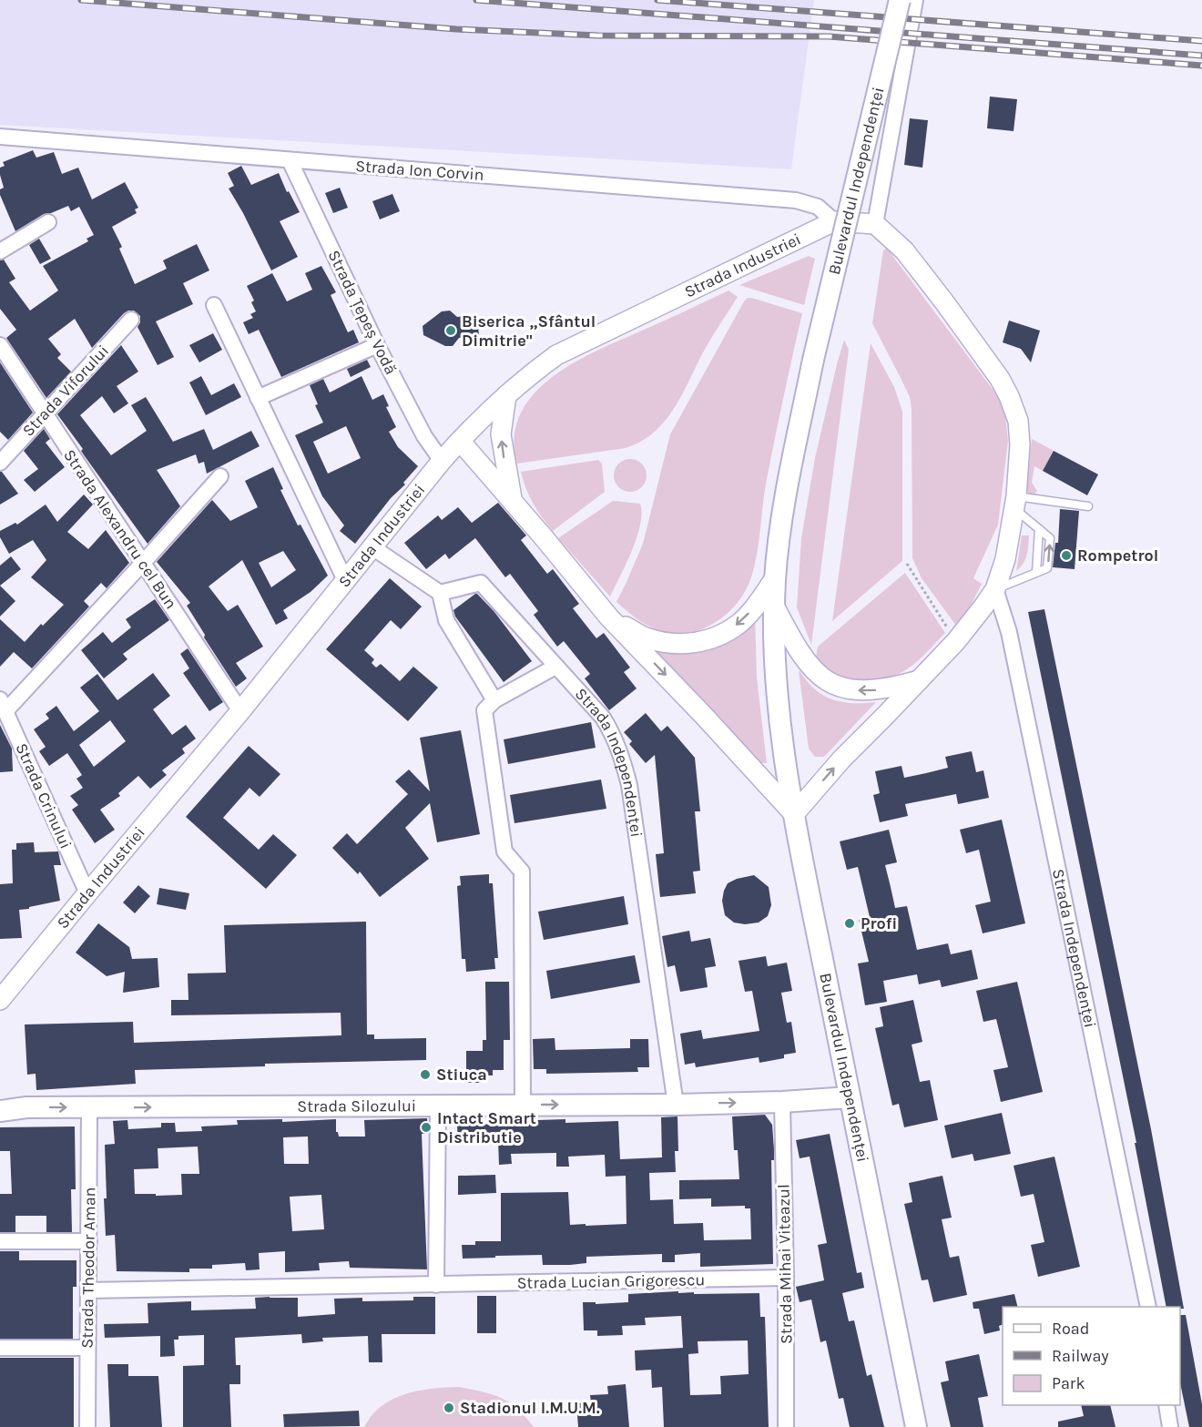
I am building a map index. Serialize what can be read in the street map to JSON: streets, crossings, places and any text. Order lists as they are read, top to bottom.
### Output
{
  "streets": {
    "main road": ["Bulevardul Independenței", "Strada Silozului"],
    "street": [
      "Strada Ion Corvin",
      "Strada Industriei",
      "Strada Țepeș Vodă",
      "Strada Viforului",
      "Strada Alexandru cel Bun",
      "Strada Independenței",
      "Strada Crinului",
      "Strada Mihai Viteazul",
      "Strada Theodor Aman",
      "Strada Lucian Grigorescu"
    ]
  },
  "crossings": [
    ["Strada Ion Corvin", "Strada Industriei"],
    ["Strada Ion Corvin", "Strada Țepeș Vodă"],
    ["Bulevardul Independenței", "Strada Silozului"],
    ["Strada Industriei", "Strada Țepeș Vodă"],
    ["Strada Industriei", "Strada Alexandru cel Bun"],
    ["Strada Industriei", "Strada Crinului"],
    ["Strada Viforului", "Strada Alexandru cel Bun"],
    ["Strada Independenței", "Strada Silozului"],
    ["Strada Silozului", "Strada Mihai Viteazul"],
    ["Strada Silozului", "Strada Theodor Aman"],
    ["Strada Mihai Viteazul", "Strada Lucian Grigorescu"],
    ["Strada Theodor Aman", "Strada Lucian Grigorescu"]
  ],
  "one_way": ["Strada Silozului"],
  "places": [
    "Biserica „Sfântul Dimitrie\"",
    "Rompetrol",
    "Profi",
    "Stiuca",
    "Intact Smart Distributie",
    "Stadionul I.M.U.M."
  ],
  "legend": ["Road", "Railway", "Park"]
}
